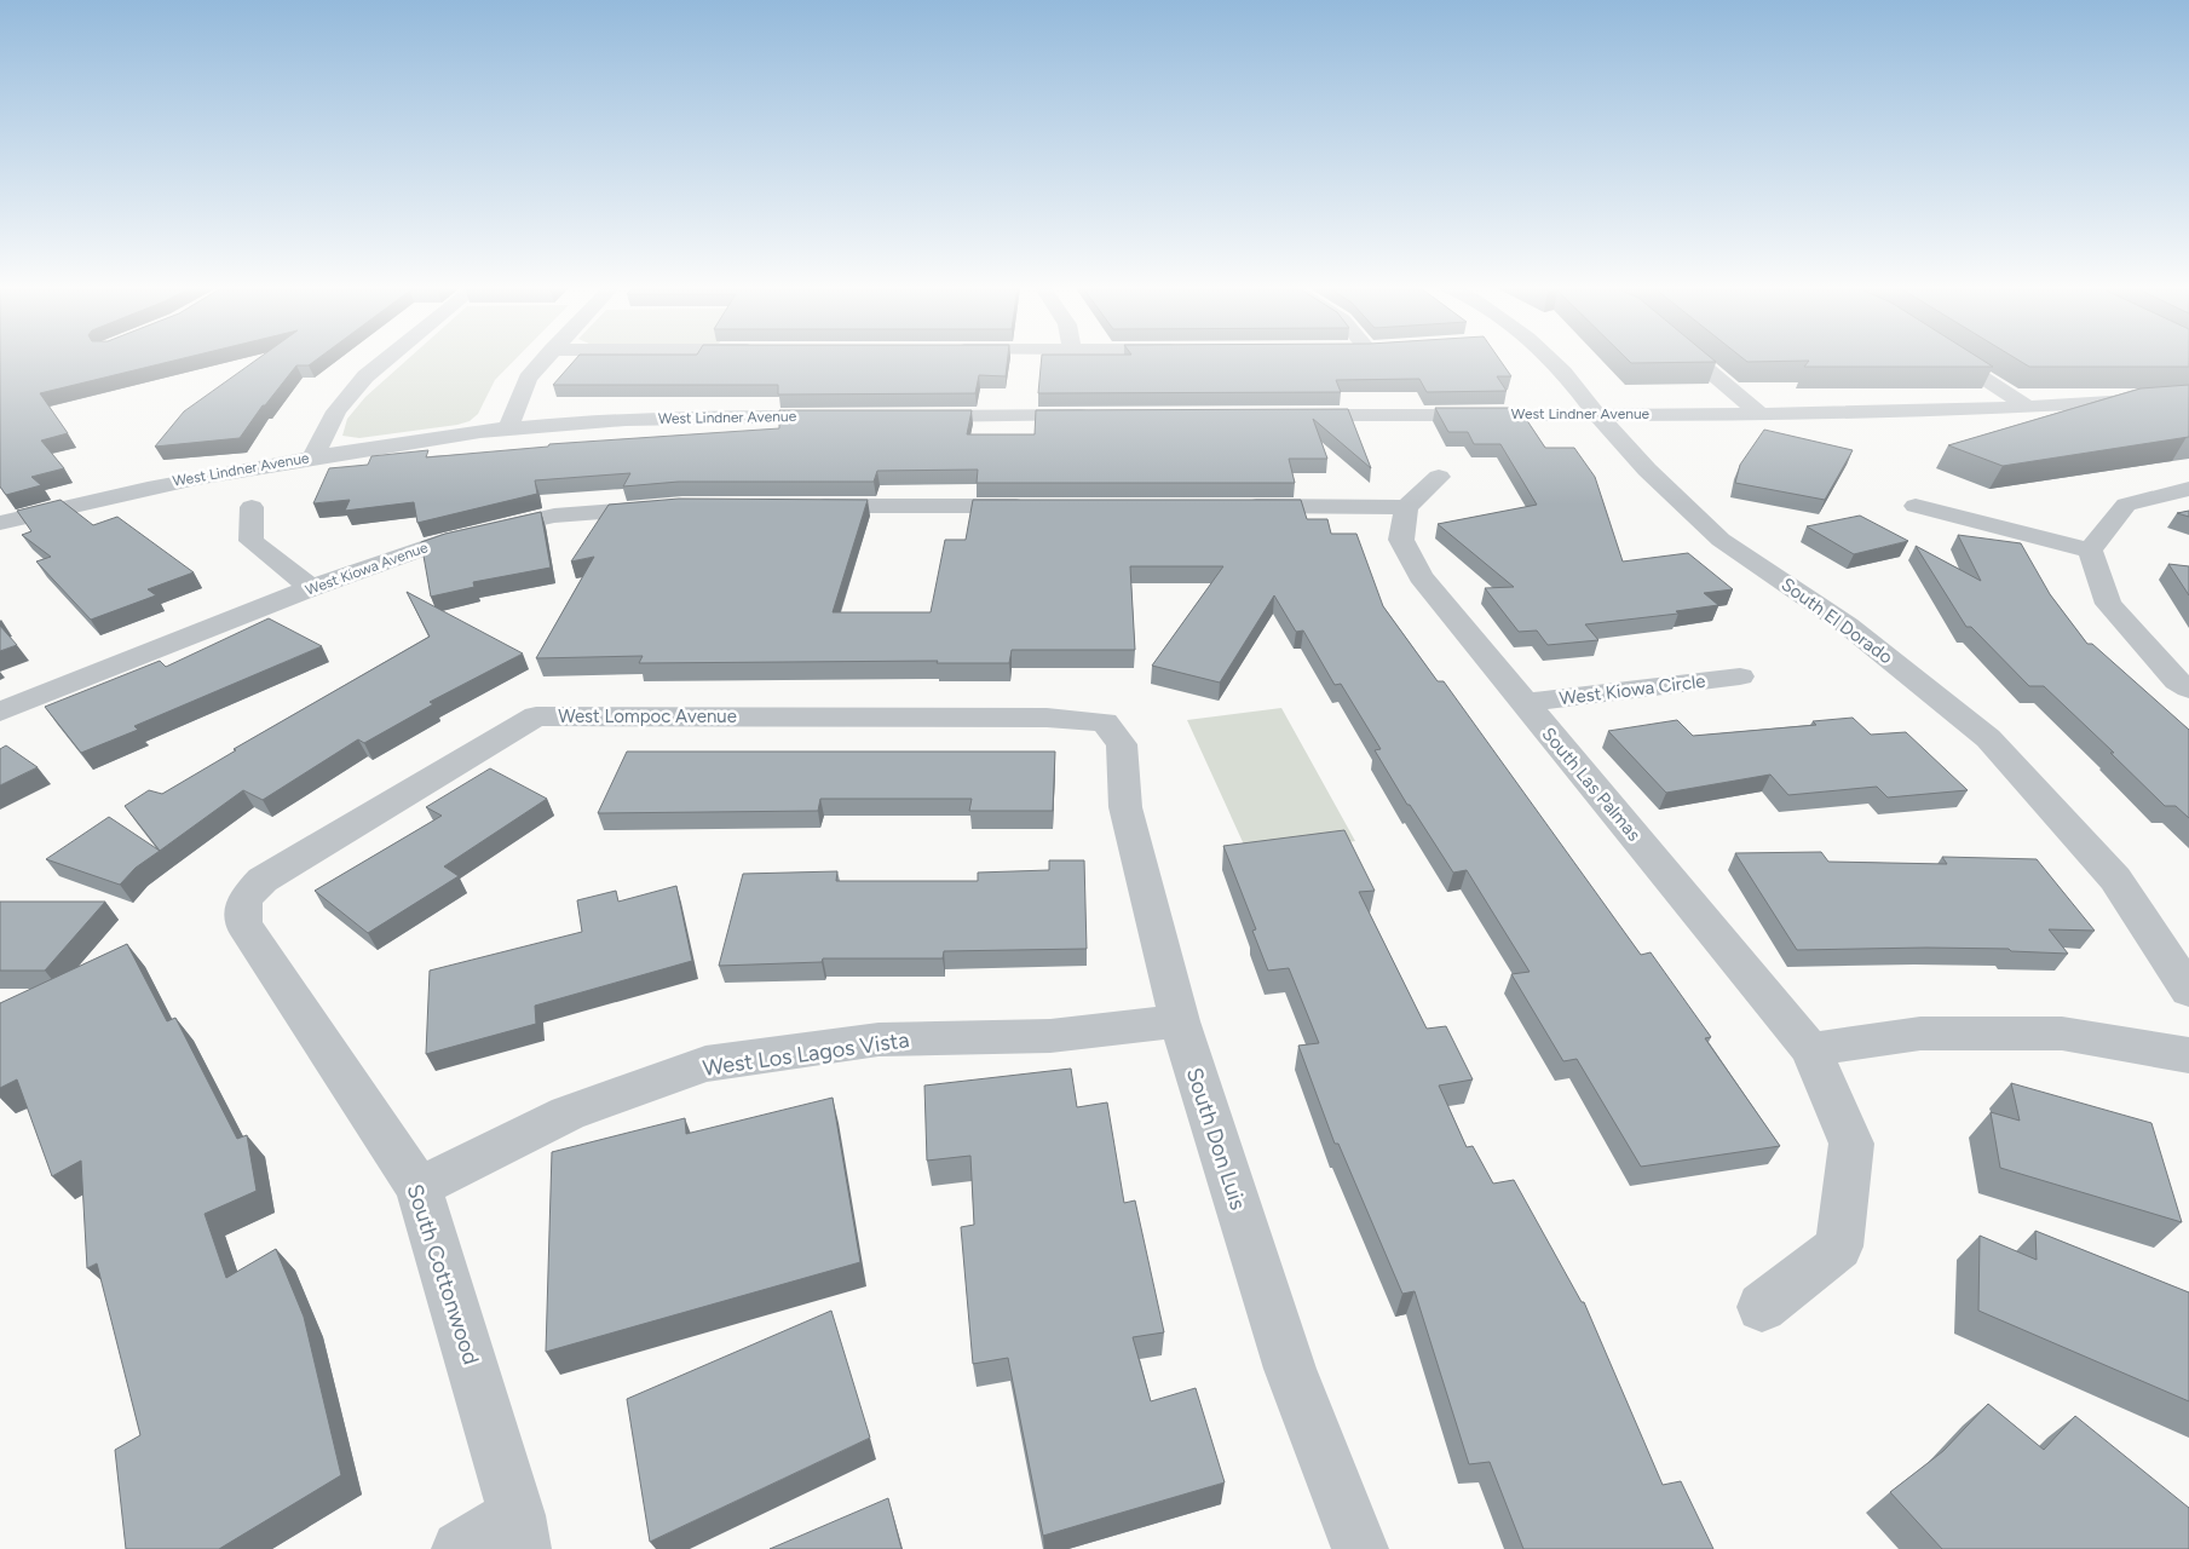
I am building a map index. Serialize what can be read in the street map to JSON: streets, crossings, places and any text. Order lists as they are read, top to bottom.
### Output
{
  "streets": {
    "street": [
      "West Lindner Avenue",
      "West Kiowa Avenue",
      "South El Dorado",
      "West Kiowa Circle",
      "West Lompoc Avenue",
      "South Las Palmas",
      "West Los Lagos Vista",
      "South Don Luis",
      "South Cottonwood"
    ]
  },
  "crossings": [
    ["West Lindner Avenue", "South El Dorado"],
    ["West Kiowa Circle", "South Las Palmas"],
    ["West Lompoc Avenue", "South Don Luis"],
    ["West Lompoc Avenue", "South Cottonwood"],
    ["West Los Lagos Vista", "South Don Luis"],
    ["West Los Lagos Vista", "South Cottonwood"]
  ]
}
